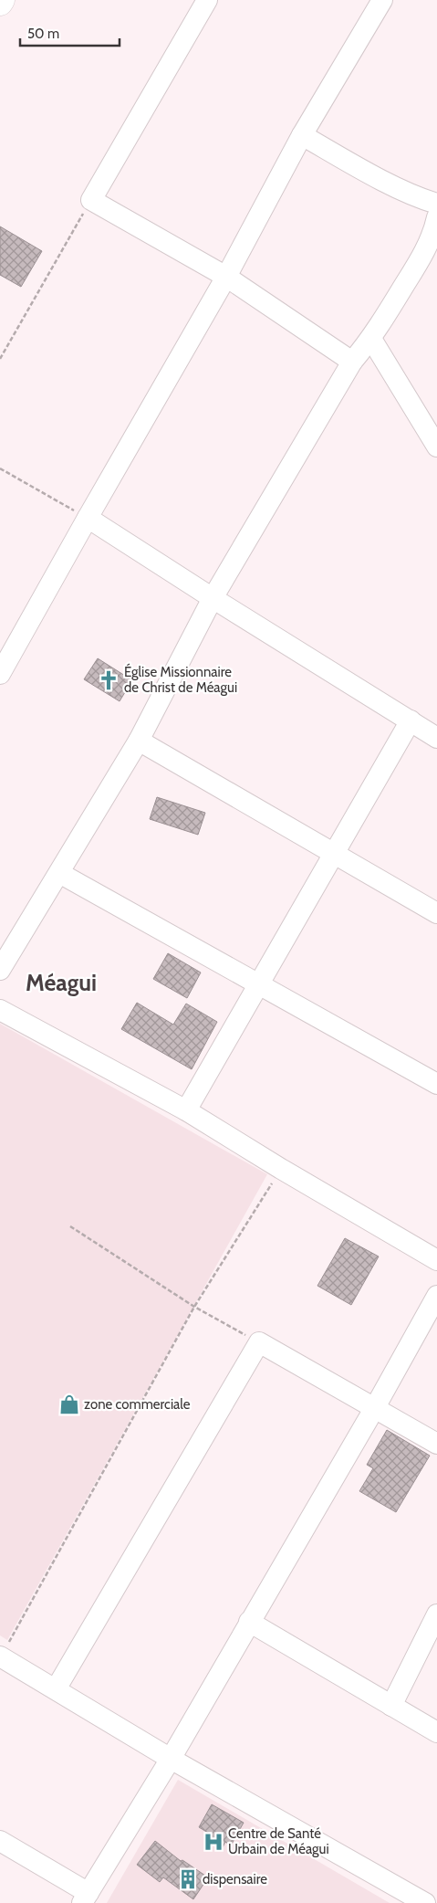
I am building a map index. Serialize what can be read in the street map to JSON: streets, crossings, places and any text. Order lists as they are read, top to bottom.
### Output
{
  "districts": ["Méagui"],
  "places": {
    "church": ["Église Missionnaire de Christ de Méagui"],
    "shop": ["zone commerciale"],
    "hospital": ["Centre de Santé Urbain de Méagui"],
    "building": ["dispensaire"]
  },
  "scale_bar": "50 m"
}
